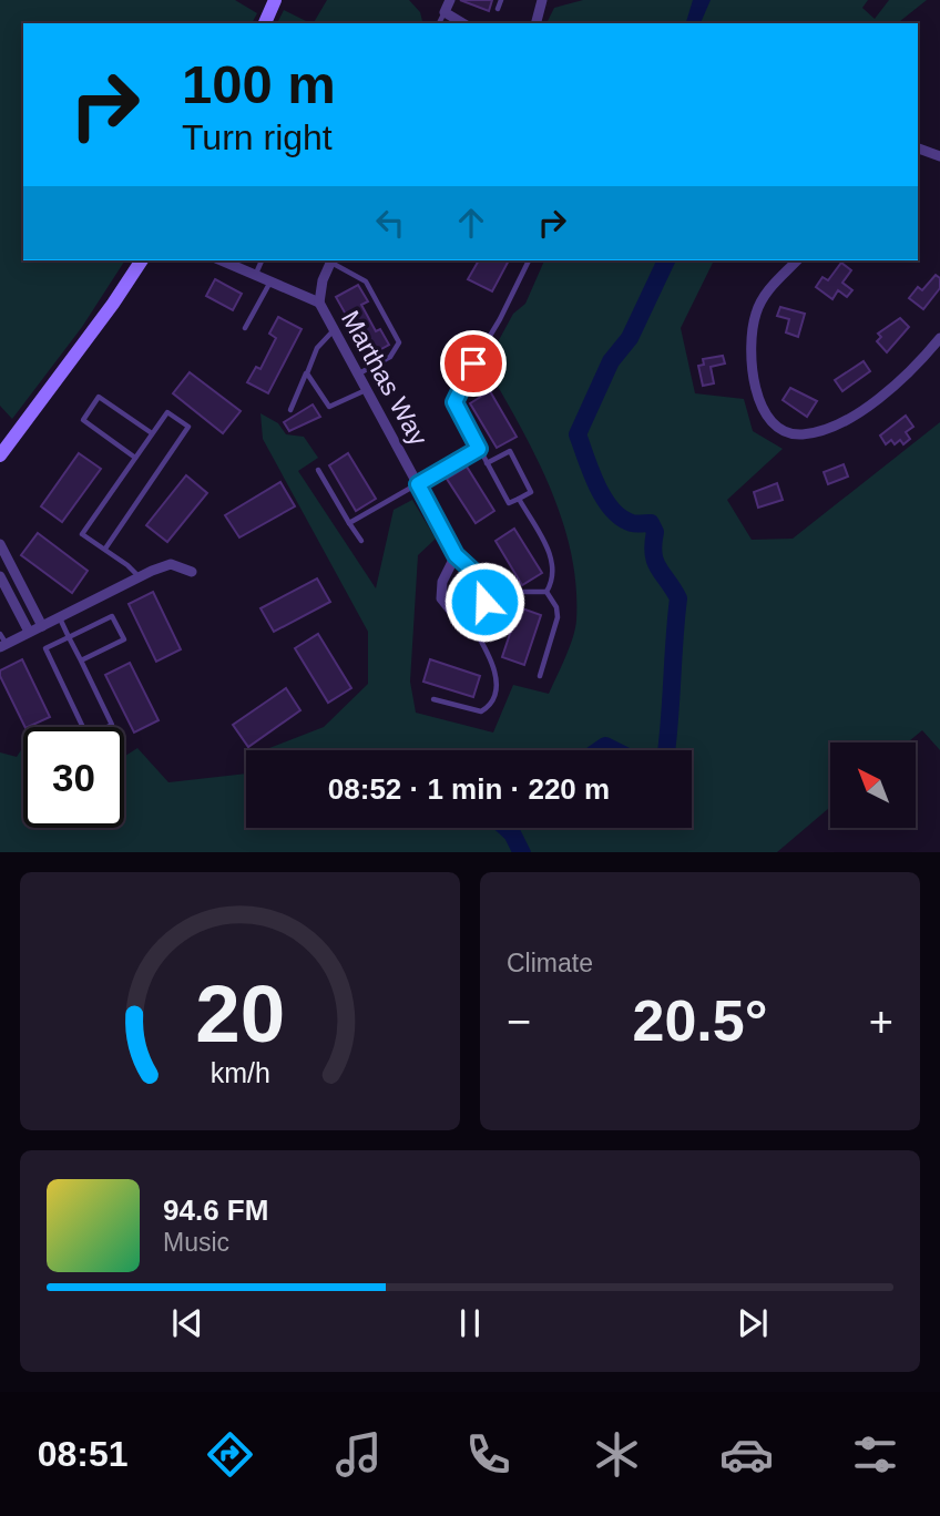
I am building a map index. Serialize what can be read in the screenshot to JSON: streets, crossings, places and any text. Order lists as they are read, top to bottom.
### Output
{
  "streets": {
    "street": ["Marthas Way"]
  },
  "north": "top left",
  "page": {
    "turn": ["100 m", "Turn right"],
    "limit": "30",
    "trip": "08:52 · 1 min · 220 m",
    "tile": "Climate",
    "heat": ["−", "20.5°", "+"],
    "song": ["94.6 FM", "Music"],
    "tabs": "08:51",
    "gauge": ["20", "km/h"]
  }
}
